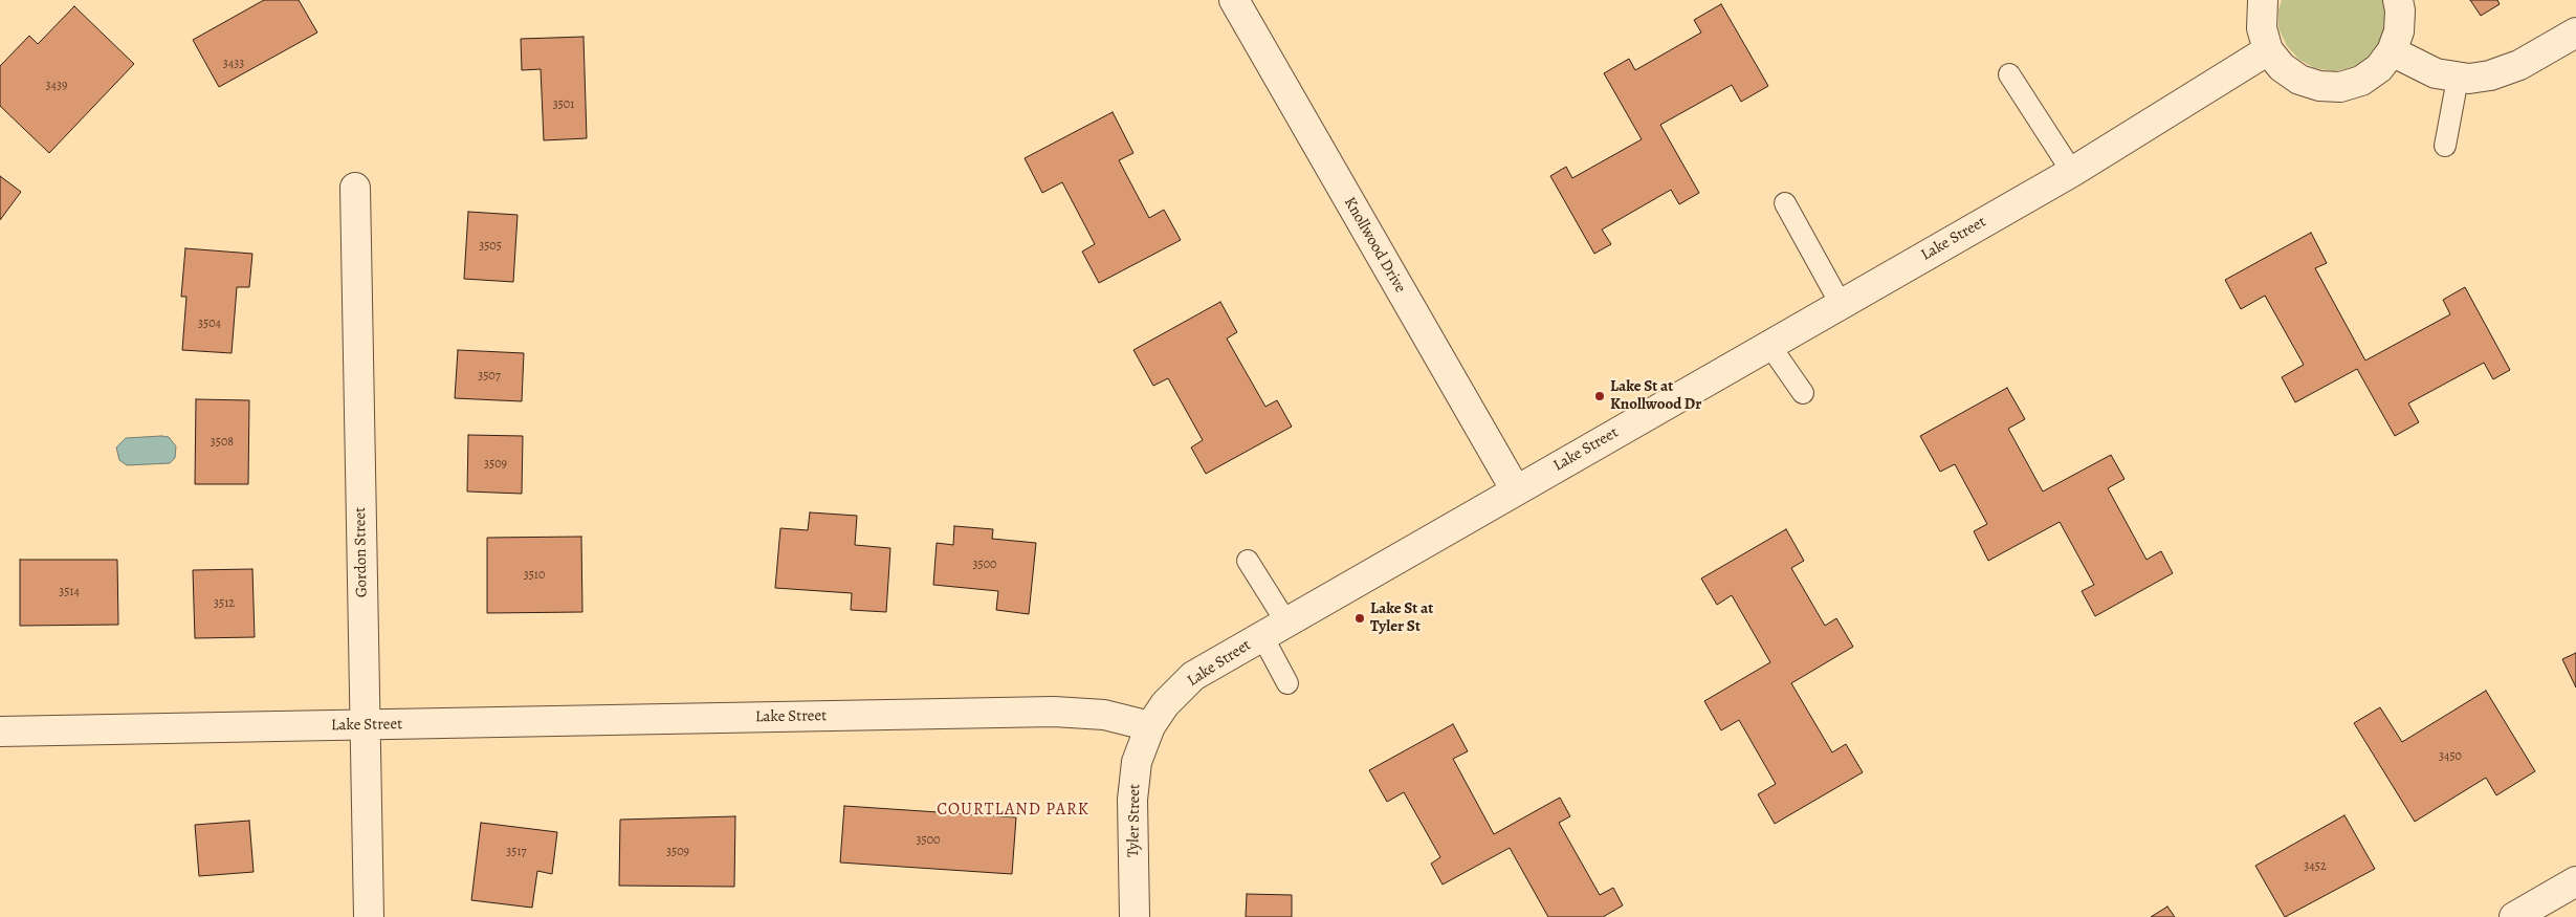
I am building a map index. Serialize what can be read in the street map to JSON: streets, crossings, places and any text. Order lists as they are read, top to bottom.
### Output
{
  "streets": {
    "street": [
      "Lake Street",
      "Knollwood Drive",
      "Gordon Street",
      "Tyler Street"
    ]
  },
  "crossings": [
    ["Lake Street", "Knollwood Drive"],
    ["Lake Street", "Gordon Street"],
    ["Lake Street", "Tyler Street"]
  ],
  "districts": ["COURTLAND PARK"],
  "places": ["Lake St at Knollwood Dr", "Lake St at Tyler St"],
  "house_numbers": [
    "3433",
    "3439",
    "3501",
    "3505",
    "3504",
    "3507",
    "3508",
    "3509",
    "3500",
    "3510",
    "3514",
    "3512",
    "3450",
    "3500",
    "3517",
    "3509",
    "3452"
  ]
}
